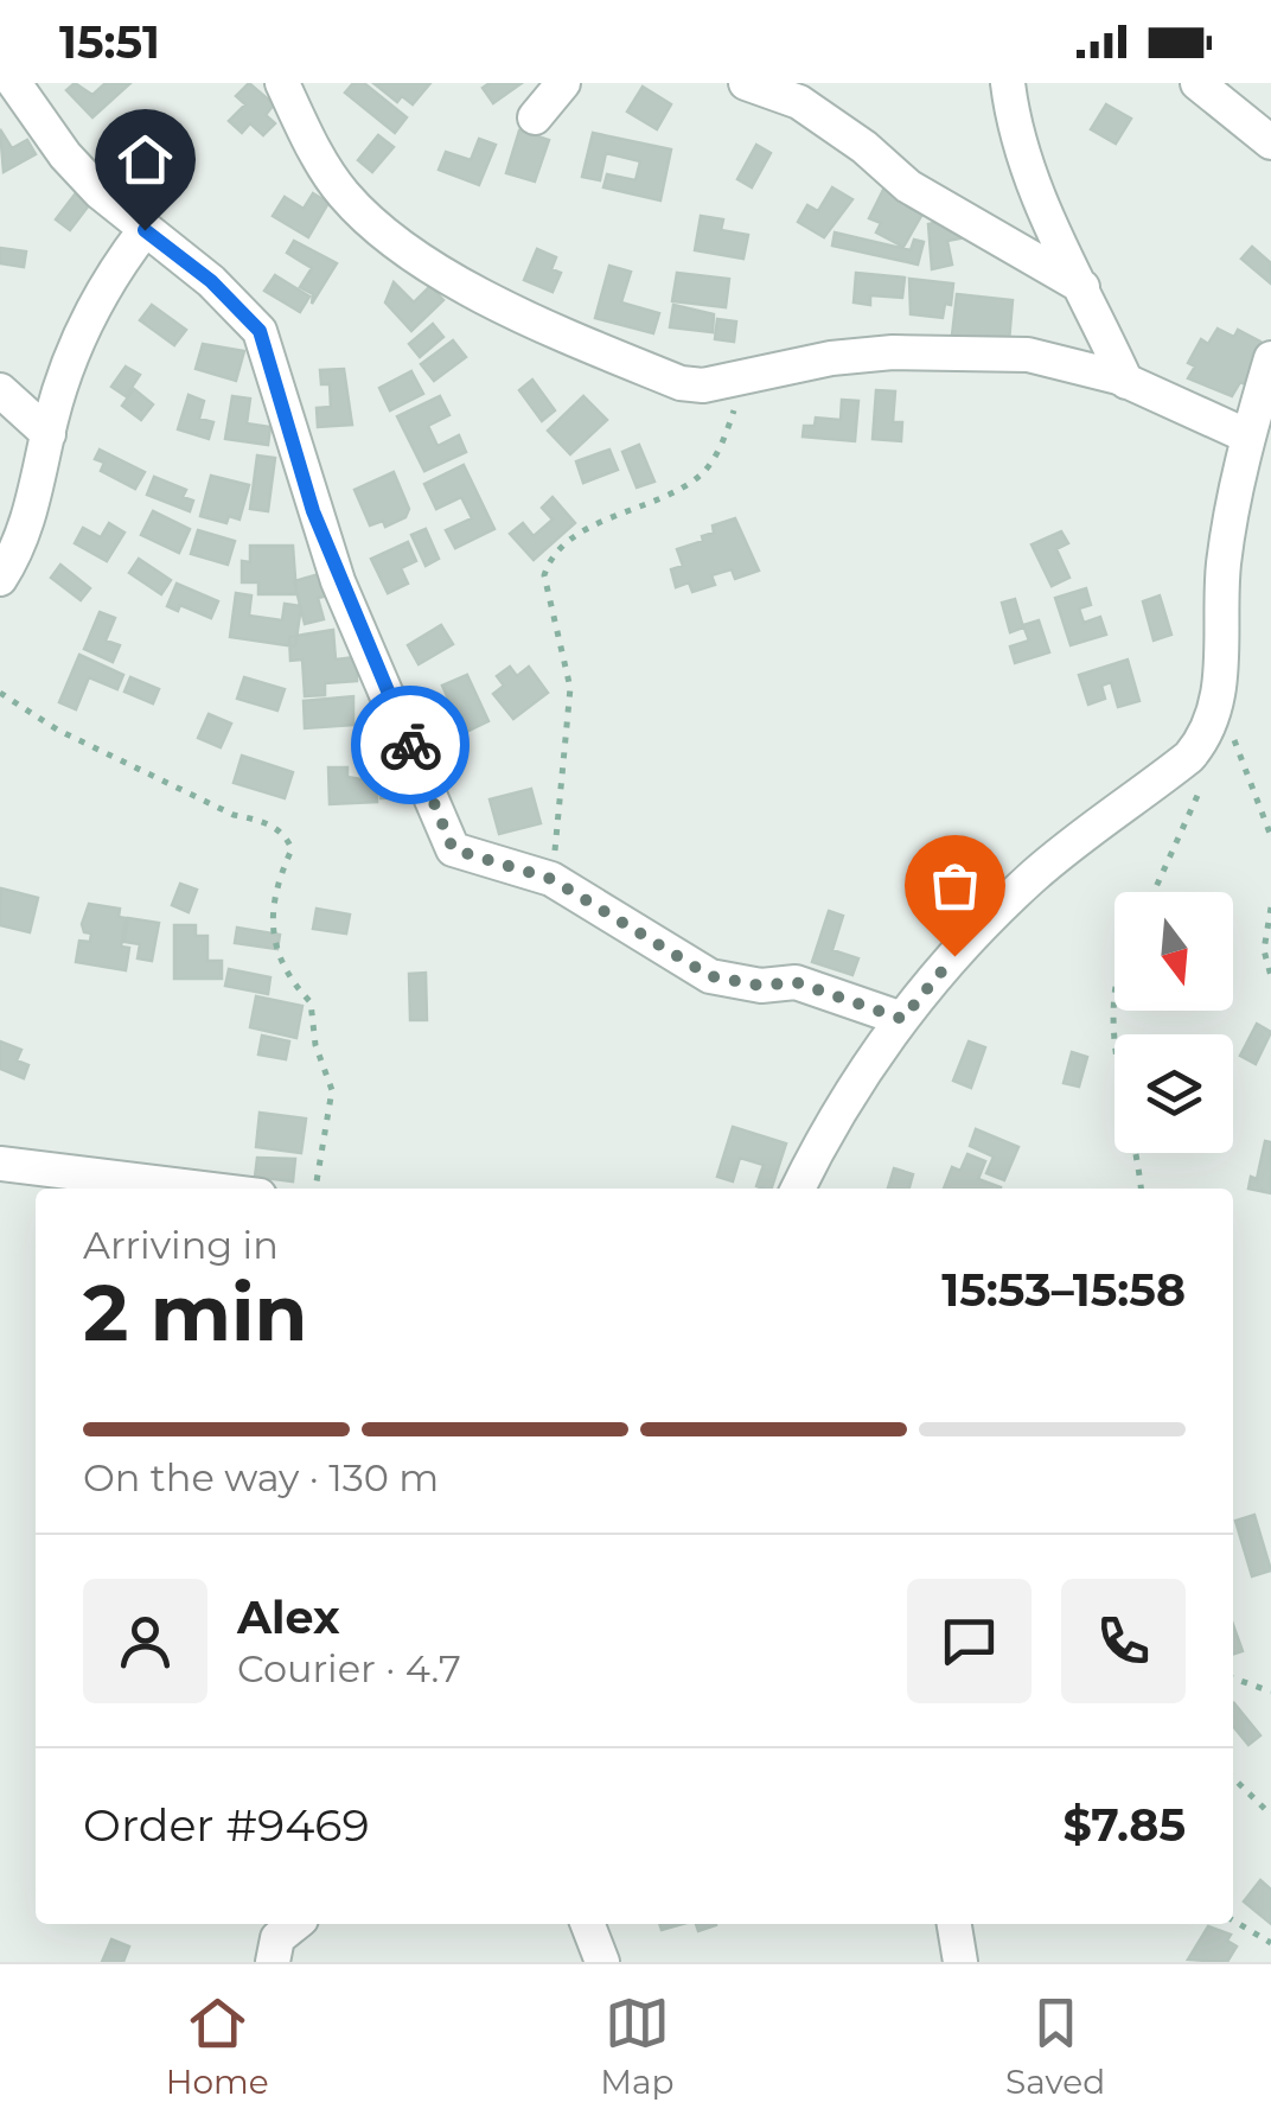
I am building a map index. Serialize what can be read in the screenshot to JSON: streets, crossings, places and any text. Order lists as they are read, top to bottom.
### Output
{
  "north": "bottom",
  "page": {
    "status": "15:51",
    "heading": ["2 min", "Arriving in", "15:53–15:58"],
    "panel": [
      "Alex",
      "Courier · 4.7",
      "Order #9469",
      "$7.85"
    ],
    "bar": "On the way · 130 m",
    "tabs": ["Home", "Map", "Saved"]
  }
}
